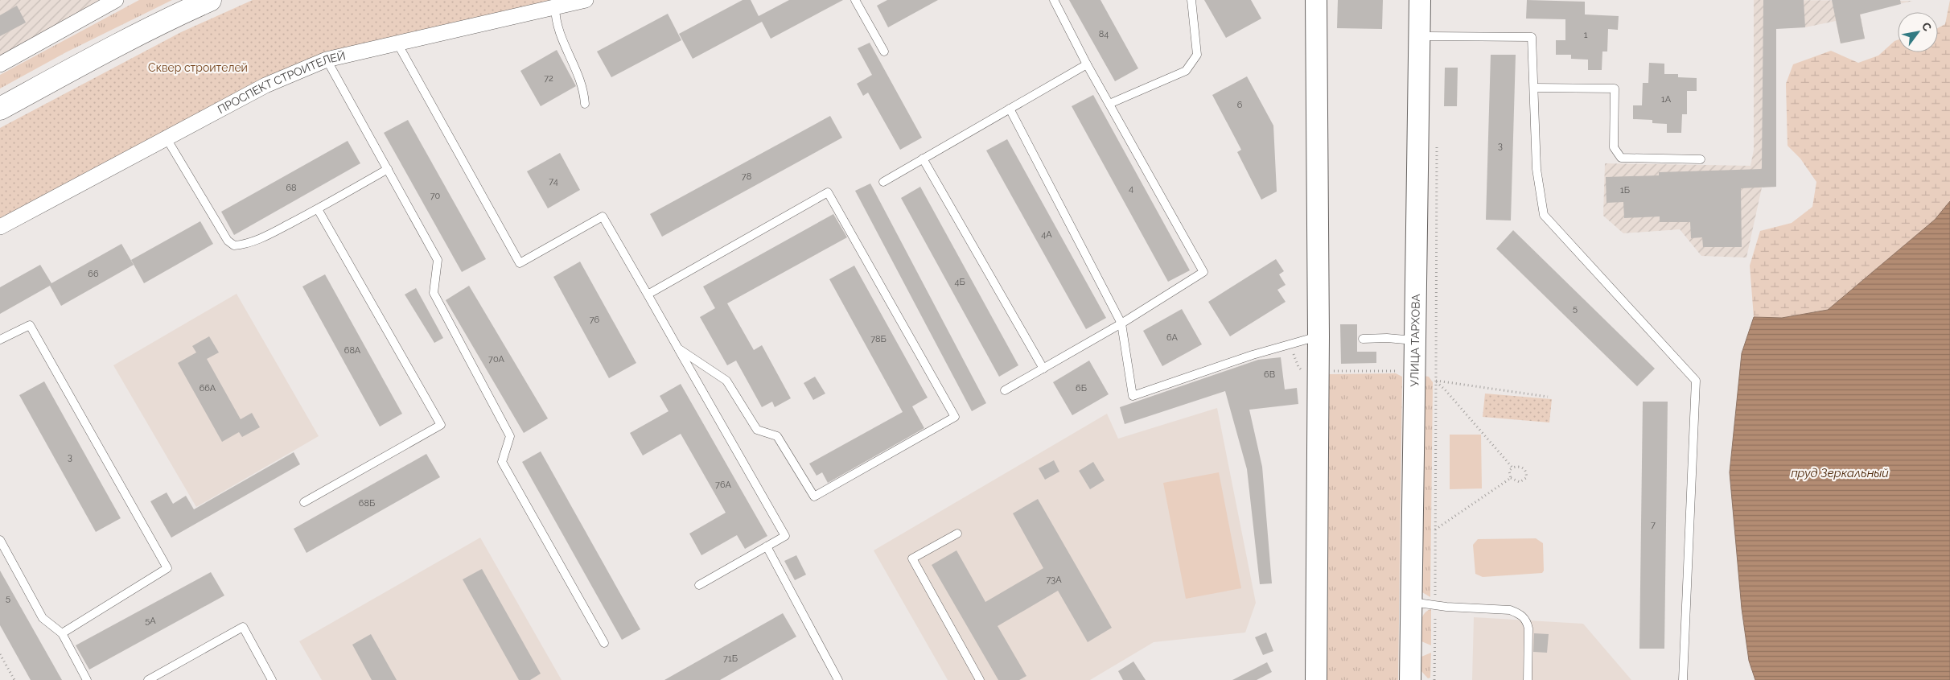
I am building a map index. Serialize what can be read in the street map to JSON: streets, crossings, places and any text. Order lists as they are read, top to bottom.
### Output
{
  "streets": {
    "main road": ["УЛИЦА ТАРХОВА"],
    "street": ["ПРОСПЕКТ СТРОИТЕЛЕЙ"]
  },
  "water": ["пруд Зеркальный"],
  "parks": ["Cквер cтроителей"],
  "house_numbers": [
    "84",
    "1",
    "72",
    "1А",
    "6",
    "3",
    "78",
    "74",
    "68",
    "4",
    "1Б",
    "70",
    "4А",
    "66",
    "4Б",
    "5",
    "76",
    "6А",
    "78Б",
    "68А",
    "70А",
    "6В",
    "66А",
    "6Б",
    "3",
    "76А",
    "68Б",
    "7",
    "73А",
    "5",
    "5А",
    "71Б"
  ],
  "north": "top right"
}
